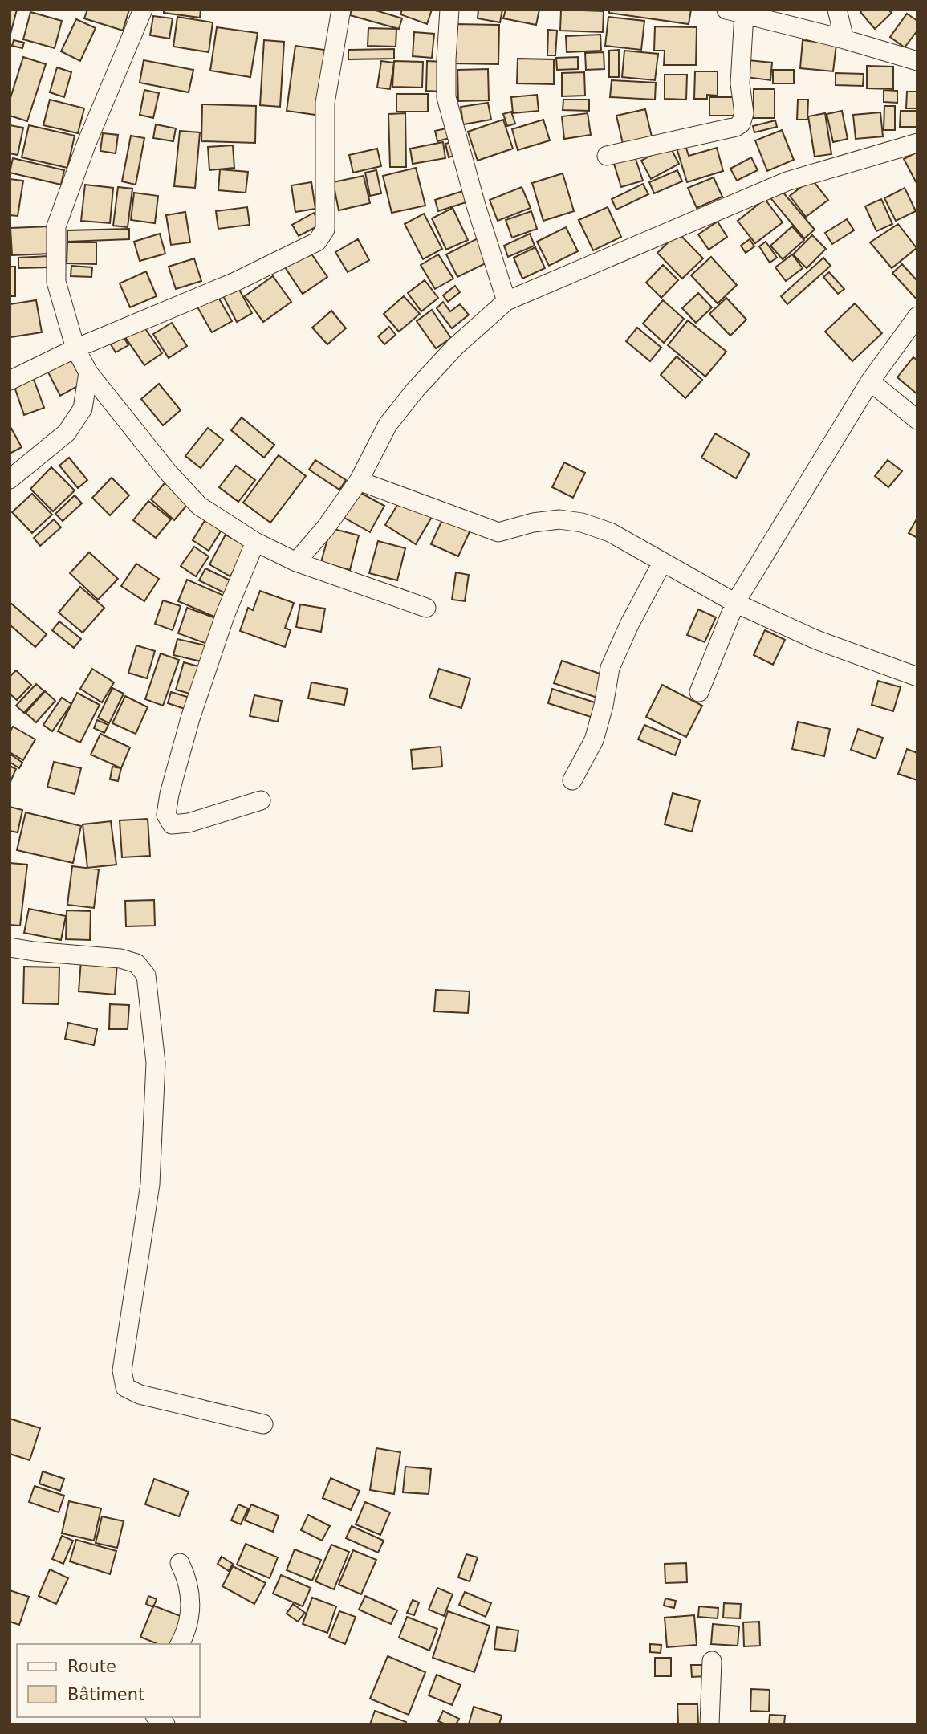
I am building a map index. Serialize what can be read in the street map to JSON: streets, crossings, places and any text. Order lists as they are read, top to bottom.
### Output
{
  "legend": ["Route", "Bâtiment"]
}
